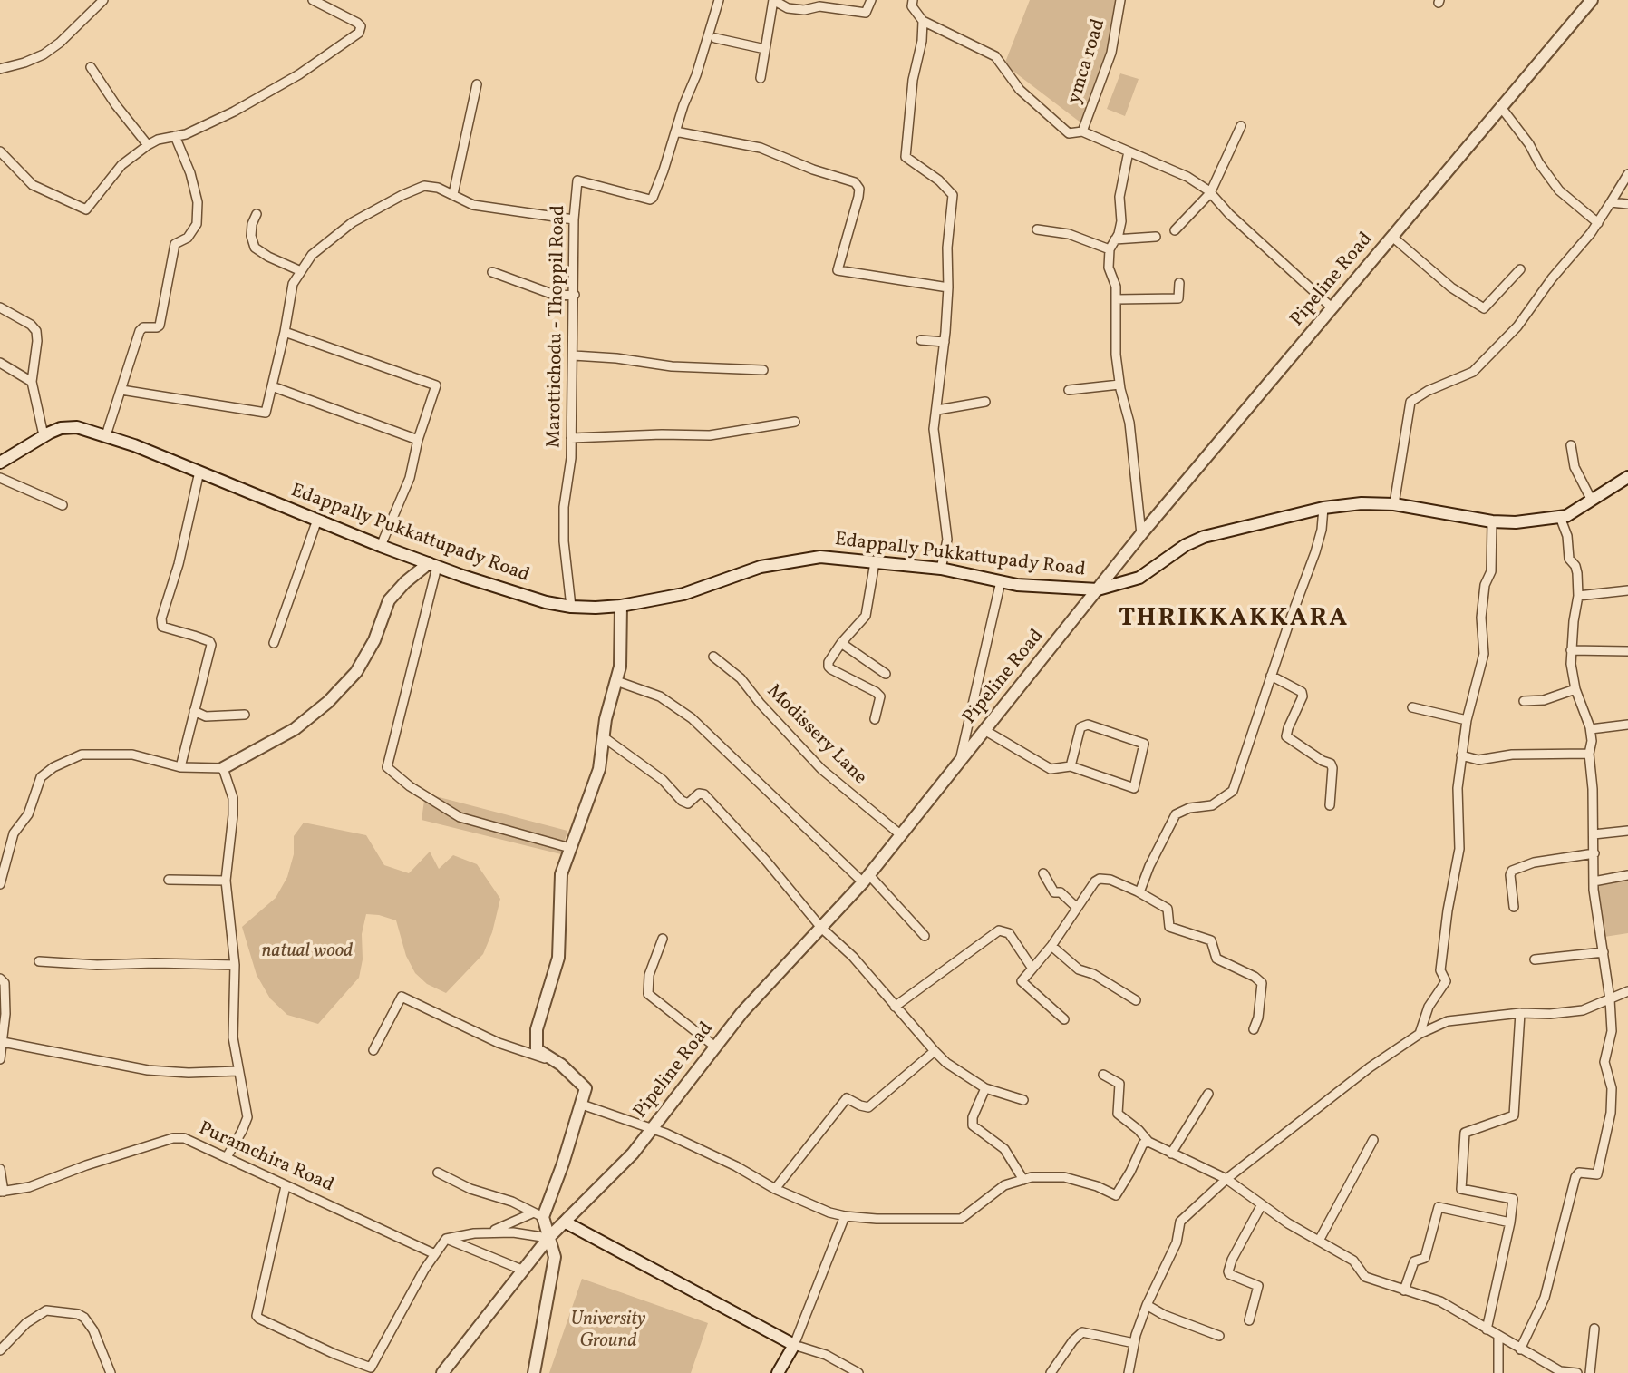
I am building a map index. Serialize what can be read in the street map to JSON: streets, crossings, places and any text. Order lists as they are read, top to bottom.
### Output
{
  "streets": {
    "street": [
      "ymca road",
      "Pipeline Road",
      "Marottichodu - Thoppil Road",
      "Edappally Pukkattupady Road",
      "Modissery Lane",
      "Puramchira Road"
    ]
  },
  "crossings": [
    ["Pipeline Road", "Edappally Pukkattupady Road"],
    ["Pipeline Road", "Modissery Lane"],
    ["Marottichodu - Thoppil Road", "Edappally Pukkattupady Road"]
  ],
  "districts": ["THRIKKAKKARA"],
  "parks": ["natual wood", "University Ground"]
}
